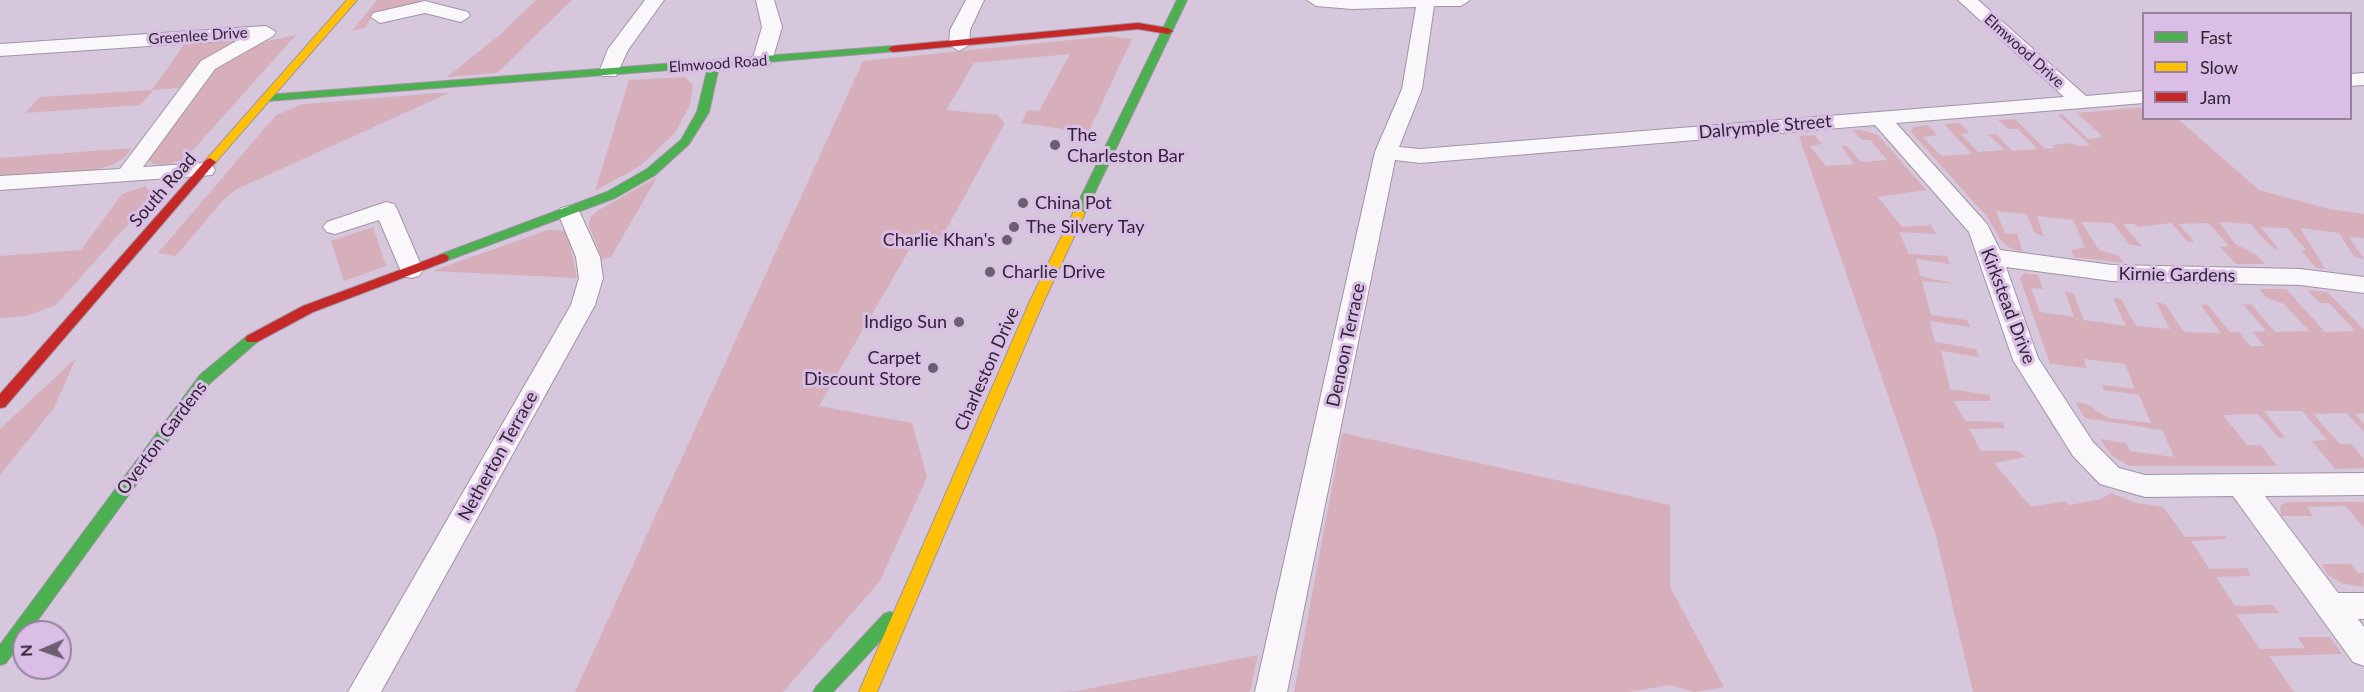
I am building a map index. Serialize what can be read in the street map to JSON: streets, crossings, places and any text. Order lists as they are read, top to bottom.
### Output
{
  "streets": {
    "street": [
      "Greenlee Drive",
      "Elmwood Drive",
      "Elmwood Road",
      "Dalrymple Street",
      "South Road",
      "Kirnie Gardens",
      "Kirkstead Drive",
      "Denoon Terrace",
      "Charleston Drive",
      "Overton Gardens",
      "Netherton Terrace"
    ]
  },
  "crossings": [
    ["Elmwood Drive", "Dalrymple Street"],
    ["Elmwood Road", "South Road"],
    ["Elmwood Road", "Charleston Drive"],
    ["Elmwood Road", "Overton Gardens"],
    ["Dalrymple Street", "Kirkstead Drive"],
    ["Dalrymple Street", "Denoon Terrace"],
    ["Kirnie Gardens", "Kirkstead Drive"],
    ["Overton Gardens", "Netherton Terrace"]
  ],
  "places": [
    "The Charleston Bar",
    "China Pot",
    "The Silvery Tay",
    "Charlie Khan's",
    "Charlie Drive",
    "Indigo Sun",
    "Carpet Discount Store"
  ],
  "legend": ["Fast", "Slow", "Jam"],
  "north": "left"
}
